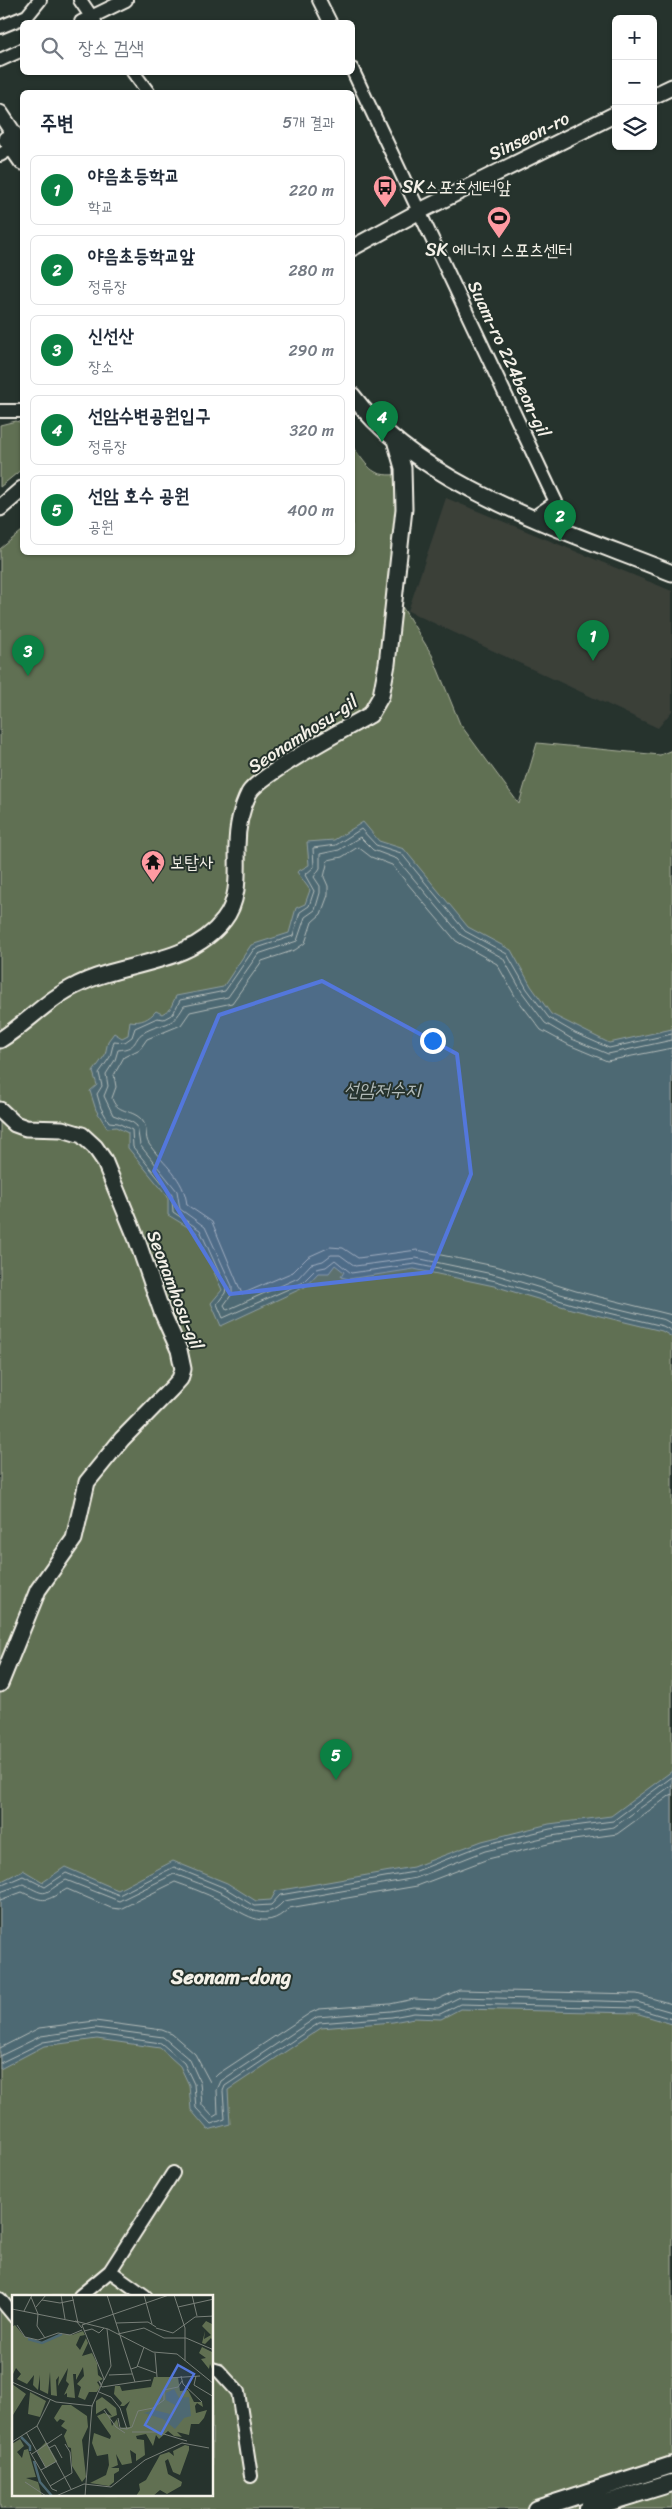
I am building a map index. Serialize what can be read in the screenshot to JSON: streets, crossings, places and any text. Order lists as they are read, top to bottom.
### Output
{
  "streets": {
    "street": ["Sinseon-ro", "Suam-ro 224beon-gil", "Seonamhosu-gil"]
  },
  "crossings": [
    ["Sinseon-ro", "Suam-ro 224beon-gil"]
  ],
  "districts": ["Seonam-dong"],
  "water": ["선암저수지"],
  "places": {
    "bus stop": ["SK스포츠센터앞"],
    "sports": ["SK 에너지 스포츠센터"],
    "temple": ["보탑사"]
  },
  "page": {
    "map_buttons": ["+", "−"],
    "search": "장소 검색",
    "heading": ["주변", "5개 결과"],
    "list": [
      {
        "mark": "1",
        "name": "야음초등학교",
        "note": "학교",
        "value": "220 m"
      },
      {
        "mark": "2",
        "name": "야음초등학교앞",
        "note": "정류장",
        "value": "280 m"
      },
      {
        "mark": "3",
        "name": "신선산",
        "note": "장소",
        "value": "290 m"
      },
      {
        "mark": "4",
        "name": "선암수변공원입구",
        "note": "정류장",
        "value": "320 m"
      },
      {
        "mark": "5",
        "name": "선암 호수 공원",
        "note": "공원",
        "value": "400 m"
      }
    ],
    "pins": [
      "4",
      "2",
      "1",
      "3",
      "5"
    ]
  }
}
